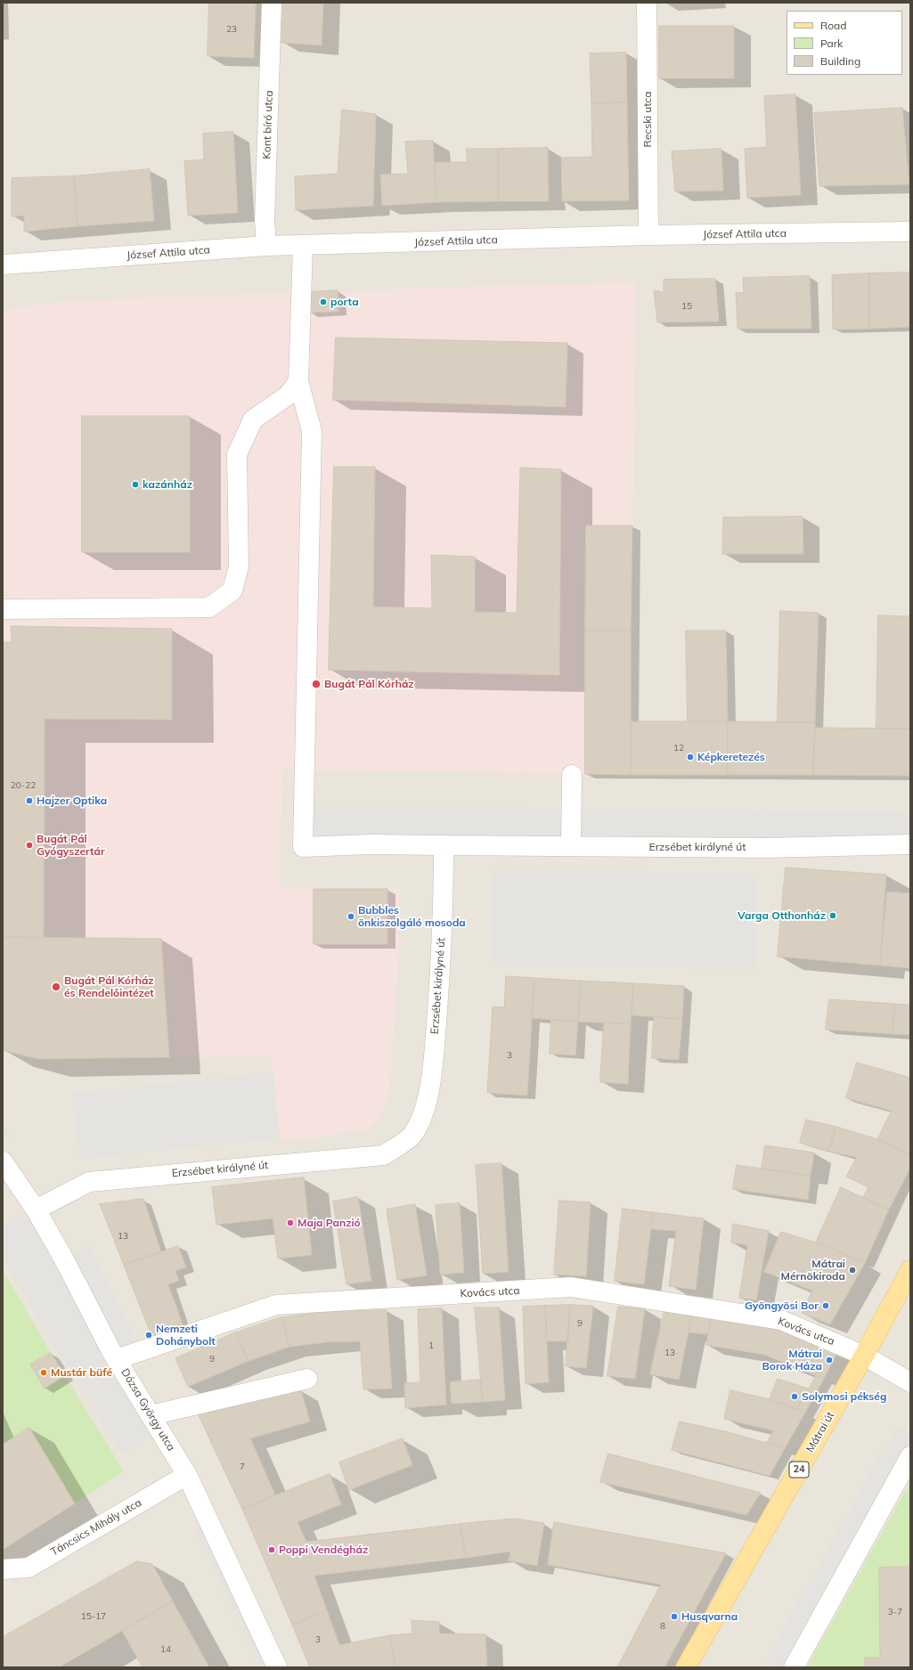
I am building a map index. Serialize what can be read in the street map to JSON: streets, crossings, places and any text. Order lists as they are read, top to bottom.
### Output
{
  "streets": {
    "main road": ["Mátrai út", "24"],
    "street": [
      "Recski utca",
      "Kont bíró utca",
      "József Attila utca",
      "Erzsébet királyné út",
      "Kovács utca",
      "Dózsa György utca",
      "Táncsics Mihály utca"
    ]
  },
  "crossings": [
    ["Recski utca", "József Attila utca"],
    ["Kont bíró utca", "József Attila utca"],
    ["Erzsébet királyné út", "Dózsa György utca"],
    ["Kovács utca", "Dózsa György utca"],
    ["Kovács utca", "Mátrai út"],
    ["Dózsa György utca", "Táncsics Mihály utca"]
  ],
  "places": [
    "porta",
    "kazánház",
    "Bugát Pál Kórház",
    "Képkeretezés",
    "Hajzer Optika",
    "Bugát Pál Gyógyszertár",
    "Varga Otthonház",
    "Bubbles önkiszolgáló mosoda",
    "Bugát Pál Kórház és Rendelőintézet",
    "Maja Panzió",
    "Mátrai Mérnökiroda",
    "Gyöngyösi Bor",
    "Nemzeti Dohánybolt",
    "Mátrai Borok Háza",
    "Mustár büfé",
    "Solymosi pékség",
    "Poppi Vendégház",
    "Husqvarna"
  ],
  "house_numbers": [
    "23",
    "15",
    "12",
    "20-22",
    "3",
    "13",
    "9",
    "1",
    "13",
    "9",
    "7",
    "3-7",
    "15-17",
    "8",
    "3",
    "14"
  ],
  "legend": ["Road", "Park", "Building"]
}
